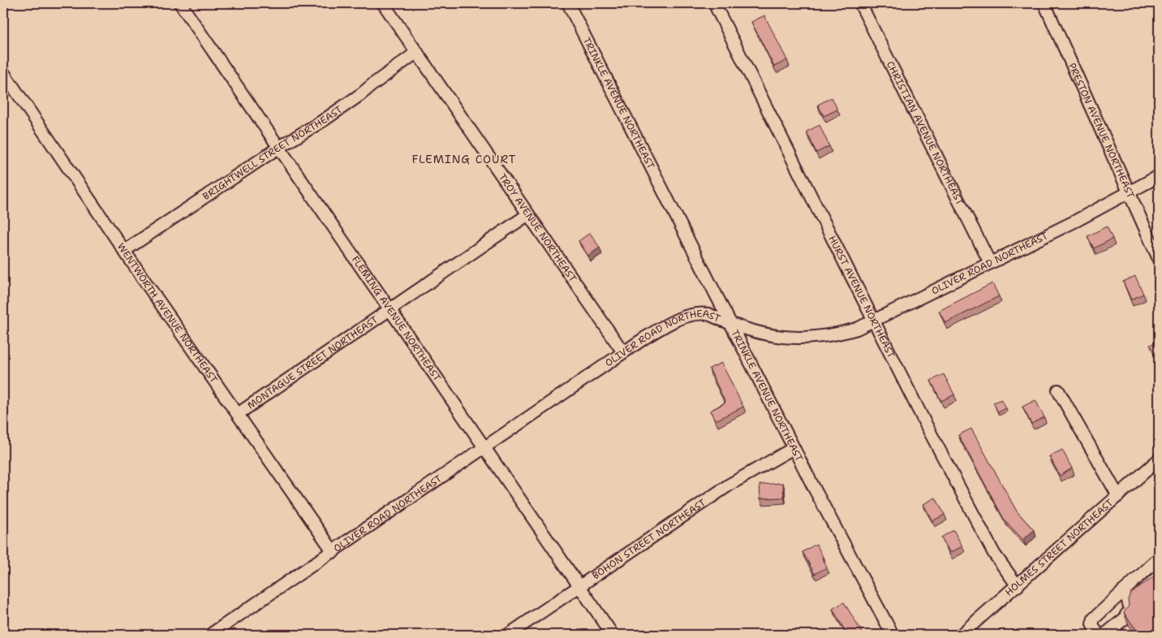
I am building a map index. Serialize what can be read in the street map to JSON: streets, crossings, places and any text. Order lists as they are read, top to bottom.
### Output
{
  "streets": {
    "street": [
      "TRINKLE AVENUE NORTHEAST",
      "PRESTON AVENUE NORTHEAST",
      "CHRISTIAN AVENUE NORTHEAST",
      "BRIGHTWELL STREET NORTHEAST",
      "TROY AVENUE NORTHEAST",
      "OLIVER ROAD NORTHEAST",
      "HURST AVENUE NORTHEAST",
      "WENTWORTH AVENUE NORTHEAST",
      "FLEMING AVENUE NORTHEAST",
      "MONTAGUE STREET NORTHEAST",
      "BOHON STREET NORTHEAST",
      "HOLMES STREET NORTHEAST"
    ]
  },
  "crossings": [
    ["TRINKLE AVENUE NORTHEAST", "OLIVER ROAD NORTHEAST"],
    ["TRINKLE AVENUE NORTHEAST", "BOHON STREET NORTHEAST"],
    ["PRESTON AVENUE NORTHEAST", "OLIVER ROAD NORTHEAST"],
    ["CHRISTIAN AVENUE NORTHEAST", "OLIVER ROAD NORTHEAST"],
    ["BRIGHTWELL STREET NORTHEAST", "TROY AVENUE NORTHEAST"],
    ["BRIGHTWELL STREET NORTHEAST", "WENTWORTH AVENUE NORTHEAST"],
    ["BRIGHTWELL STREET NORTHEAST", "FLEMING AVENUE NORTHEAST"],
    ["TROY AVENUE NORTHEAST", "OLIVER ROAD NORTHEAST"],
    ["TROY AVENUE NORTHEAST", "MONTAGUE STREET NORTHEAST"],
    ["OLIVER ROAD NORTHEAST", "HURST AVENUE NORTHEAST"],
    ["OLIVER ROAD NORTHEAST", "WENTWORTH AVENUE NORTHEAST"],
    ["OLIVER ROAD NORTHEAST", "FLEMING AVENUE NORTHEAST"],
    ["HURST AVENUE NORTHEAST", "HOLMES STREET NORTHEAST"],
    ["WENTWORTH AVENUE NORTHEAST", "MONTAGUE STREET NORTHEAST"],
    ["FLEMING AVENUE NORTHEAST", "MONTAGUE STREET NORTHEAST"],
    ["FLEMING AVENUE NORTHEAST", "BOHON STREET NORTHEAST"]
  ],
  "districts": ["FLEMING COURT"]
}
